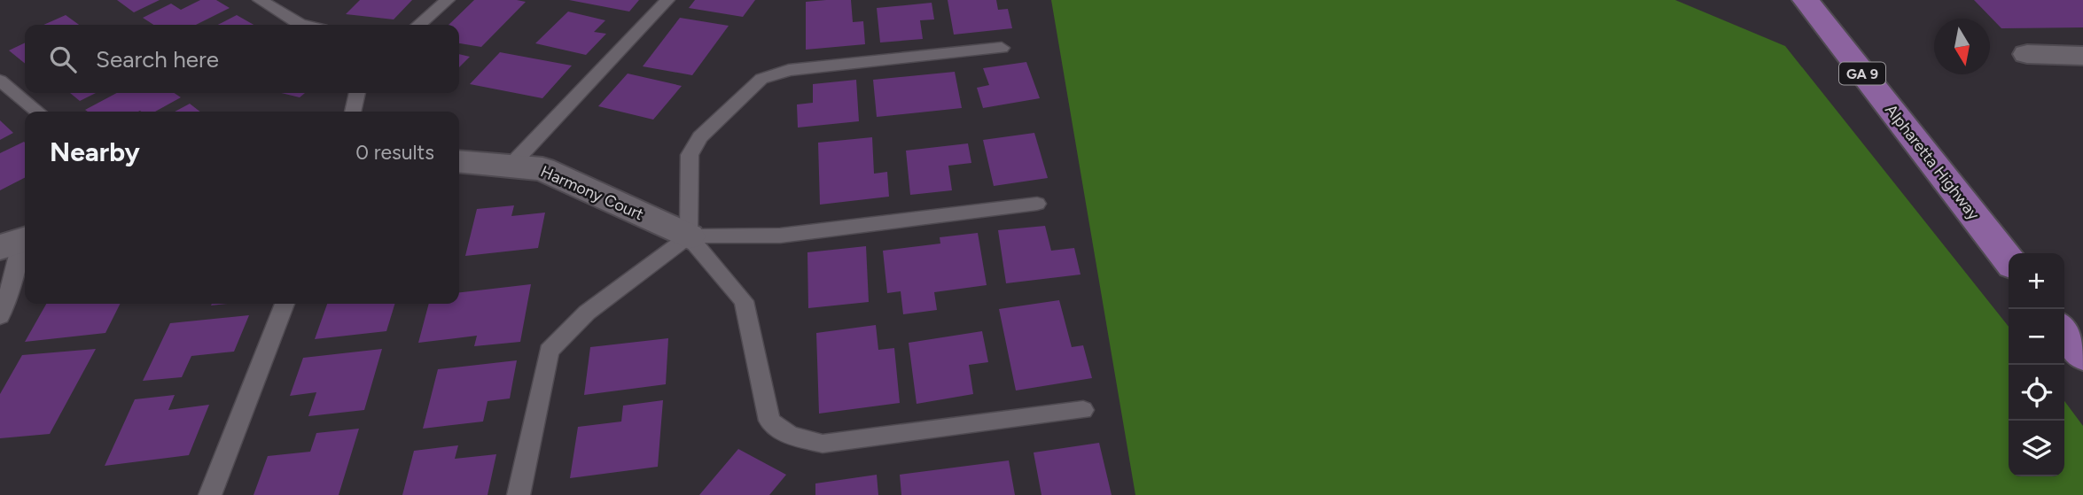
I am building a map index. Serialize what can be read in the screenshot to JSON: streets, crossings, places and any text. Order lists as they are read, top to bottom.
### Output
{
  "streets": {
    "main road": ["GA 9", "Alpharetta Highway"],
    "street": ["Harmony Court"]
  },
  "north": "bottom",
  "page": {
    "search": "Search here",
    "heading": ["Nearby", "0 results"],
    "map_buttons": ["+", "−"]
  }
}
